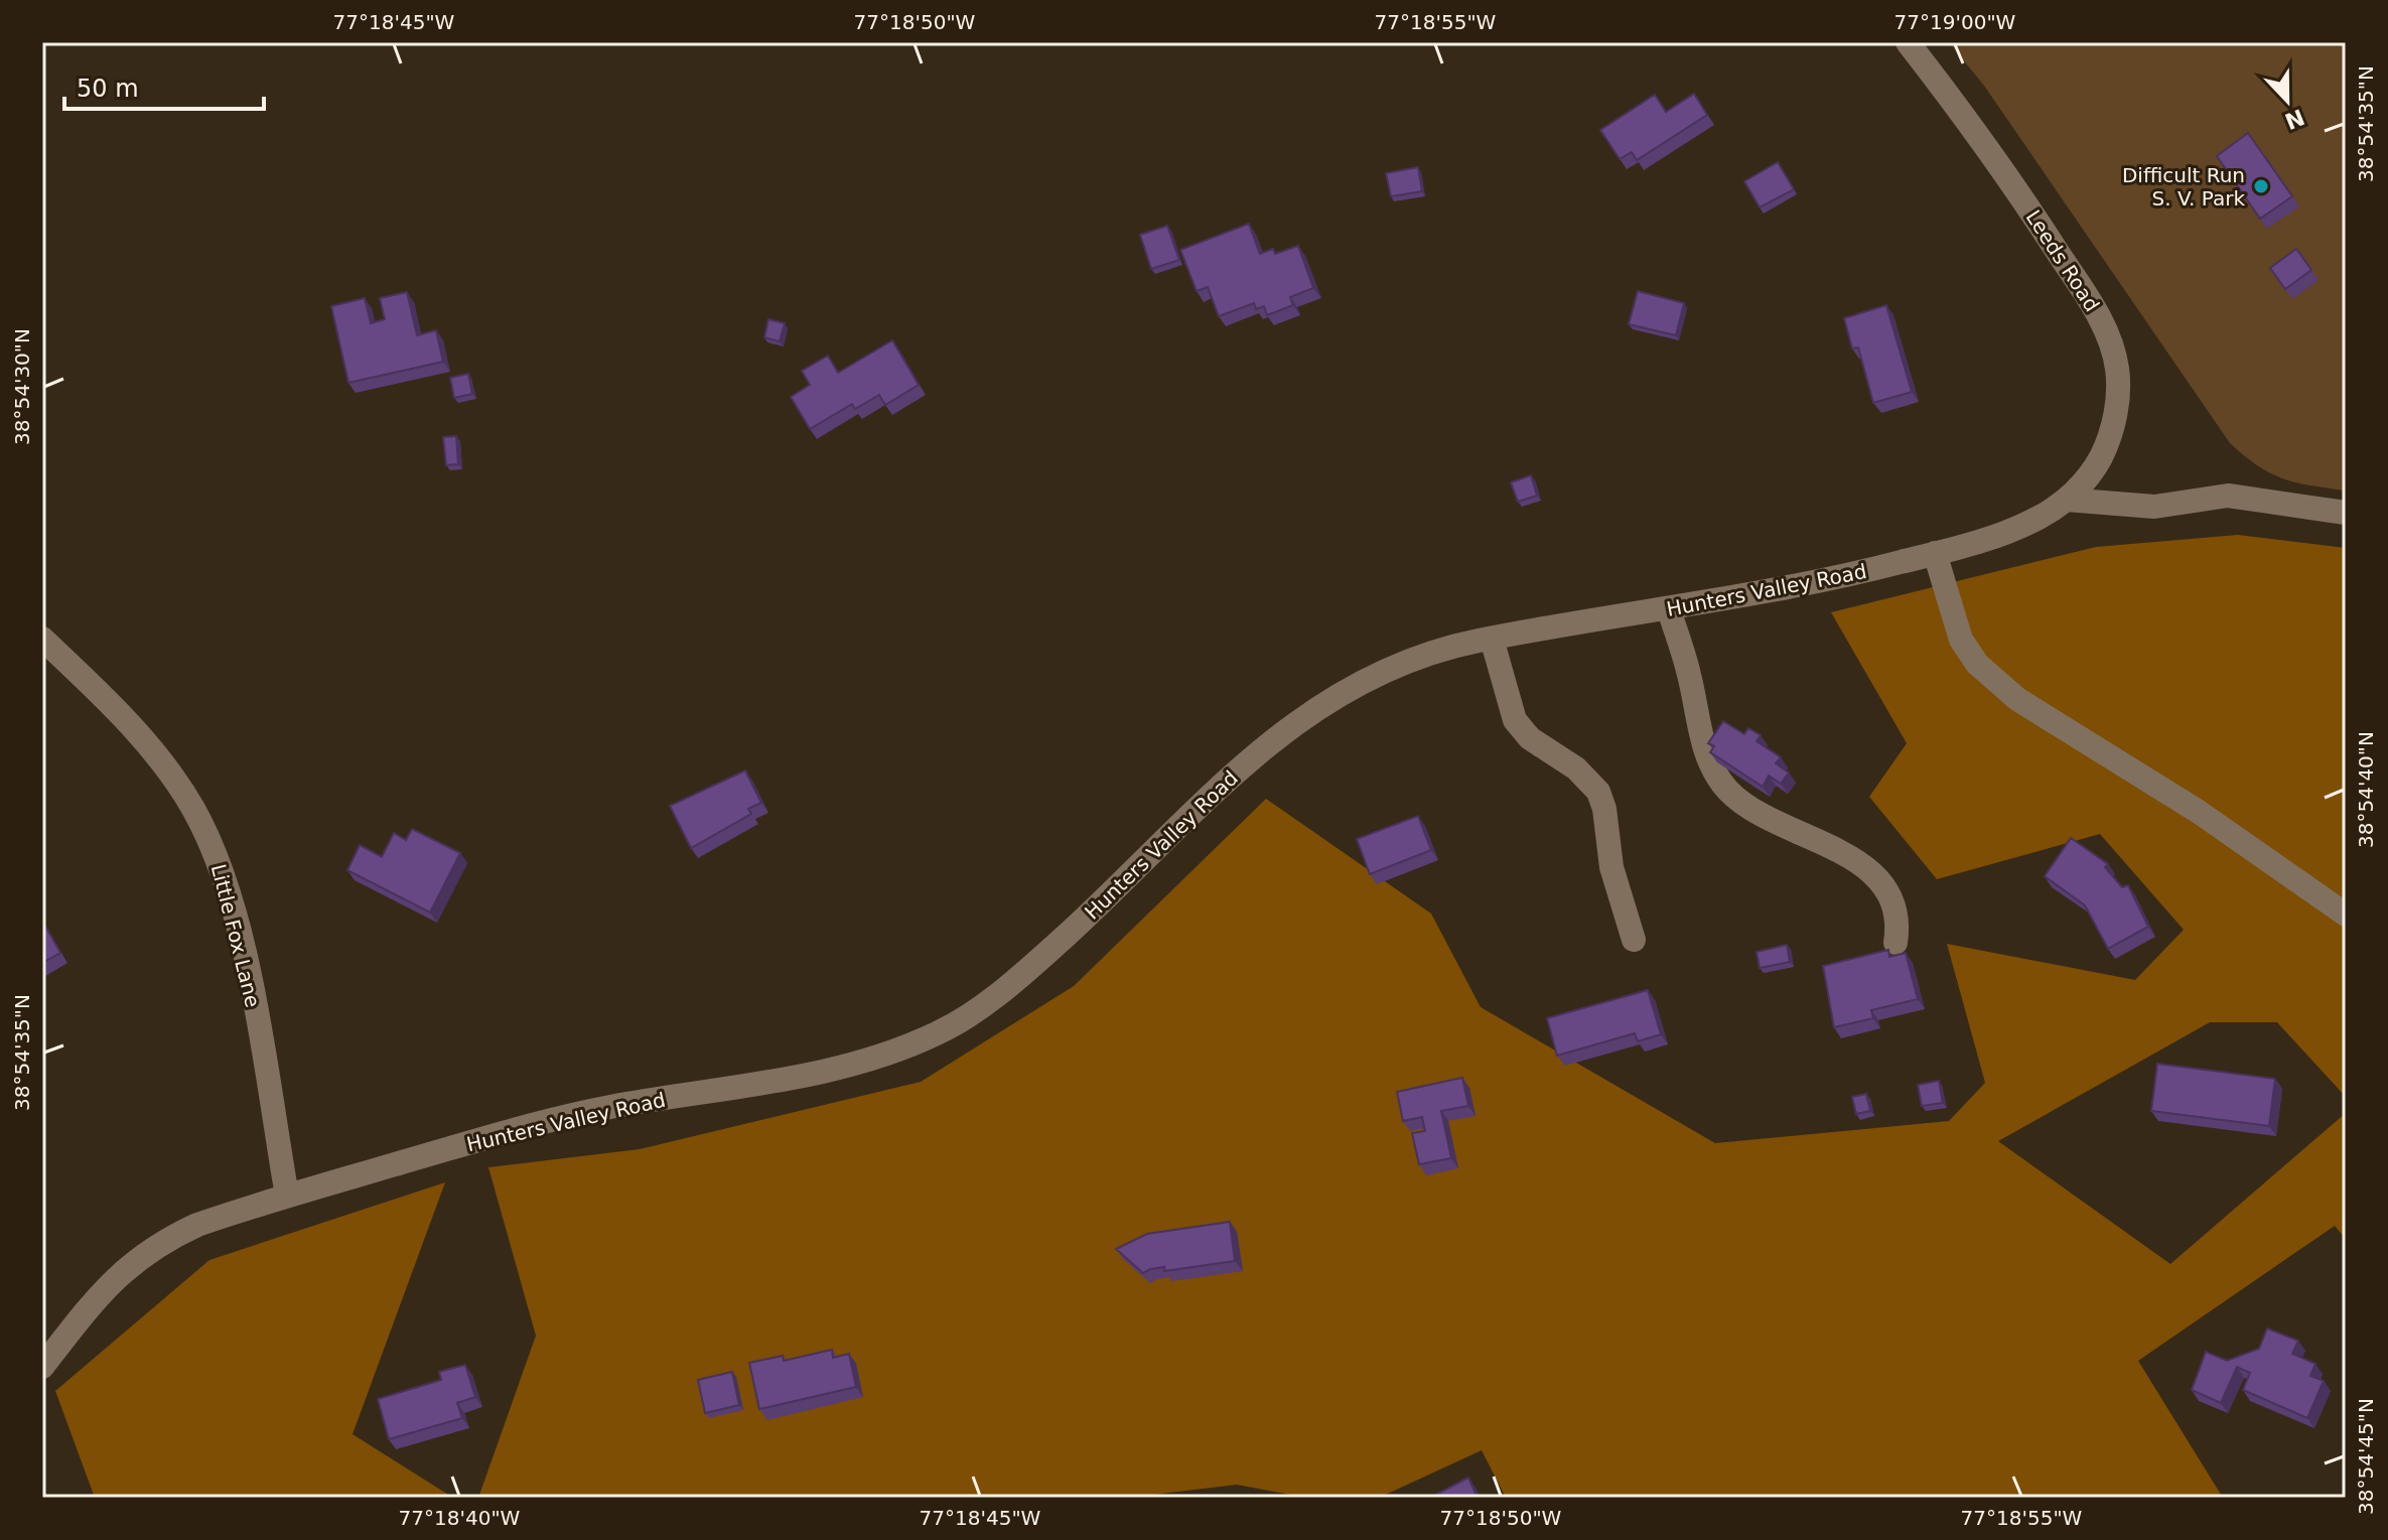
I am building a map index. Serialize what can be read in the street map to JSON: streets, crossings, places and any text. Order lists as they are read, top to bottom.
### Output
{
  "streets": {
    "street": ["Leeds Road", "Hunters Valley Road", "Little Fox Lane"]
  },
  "crossings": [
    ["Leeds Road", "Hunters Valley Road"],
    ["Hunters Valley Road", "Little Fox Lane"]
  ],
  "places": ["Difficult Run S. V. Park"],
  "scale_bar": "50 m",
  "north": "bottom",
  "coordinates": [
    "77°18'45\"W",
    "77°18'50\"W",
    "77°18'55\"W",
    "77°19'00\"W",
    "38°54'35\"N",
    "38°54'30\"N",
    "38°54'40\"N",
    "38°54'45\"N",
    "77°18'40\"W"
  ]
}
